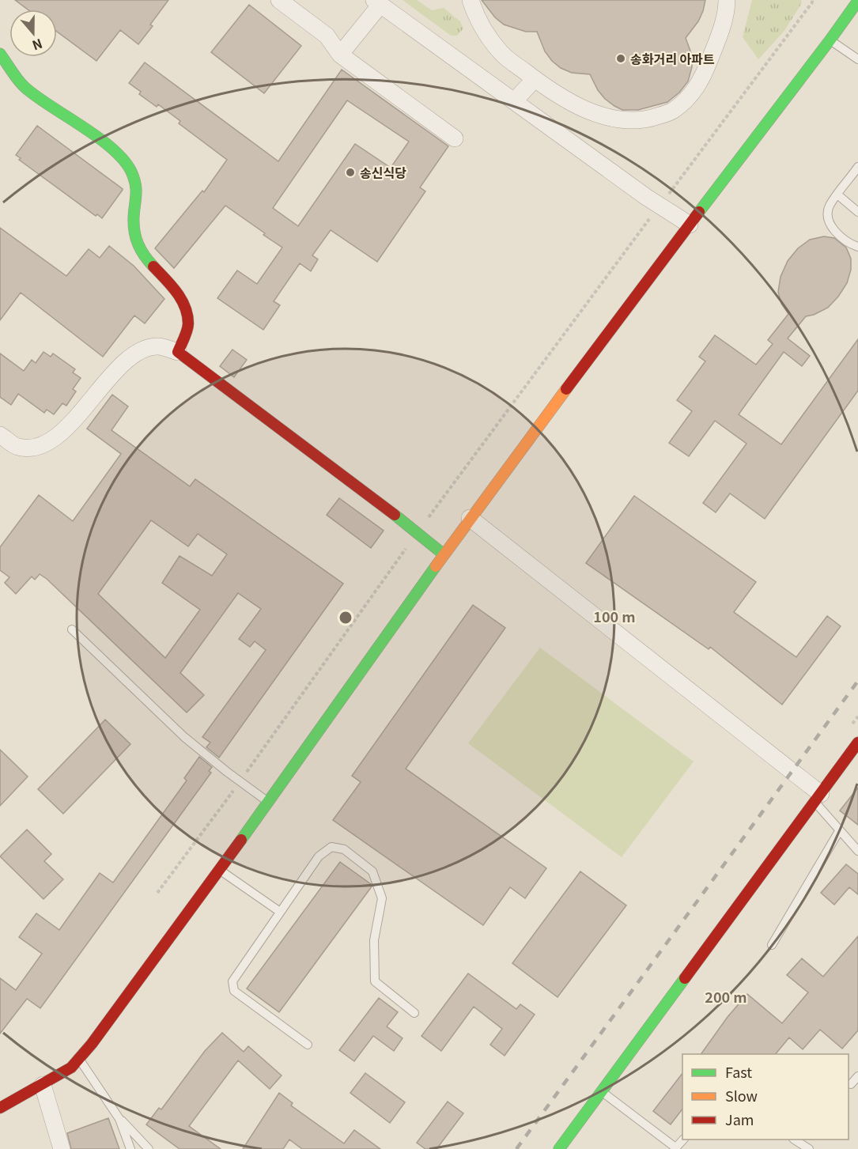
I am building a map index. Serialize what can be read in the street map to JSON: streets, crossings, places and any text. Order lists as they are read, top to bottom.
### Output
{
  "places": ["송화거리 아파트", "송신식당"],
  "legend": ["Fast", "Slow", "Jam"],
  "north": "bottom",
  "rings": ["100 m", "200 m"]
}
